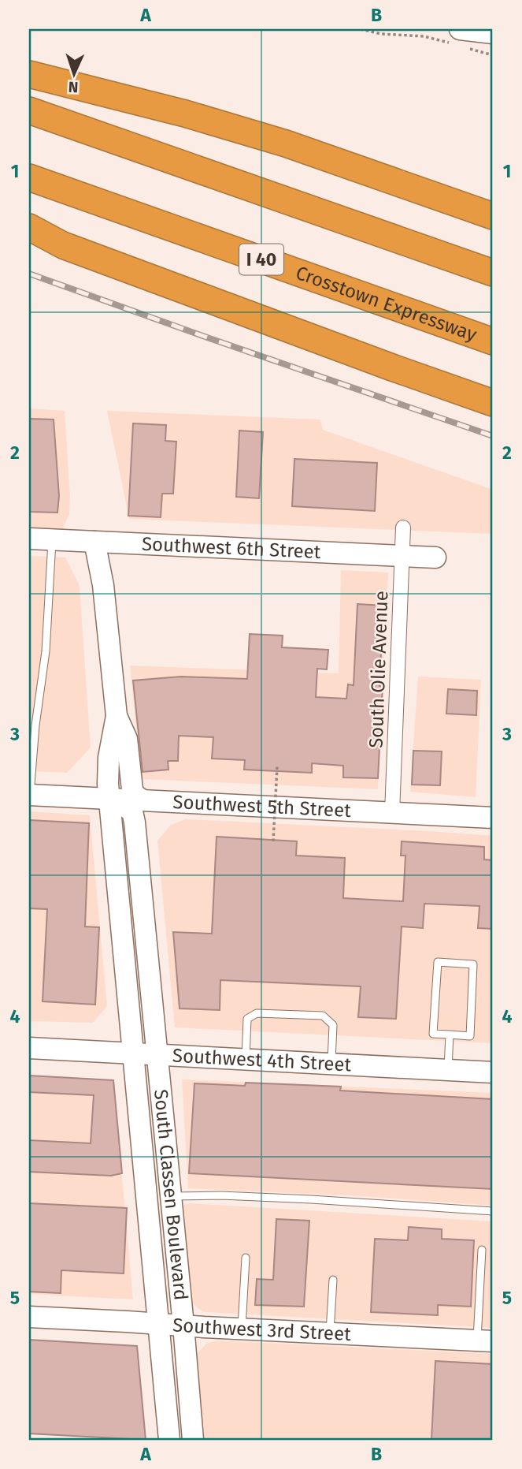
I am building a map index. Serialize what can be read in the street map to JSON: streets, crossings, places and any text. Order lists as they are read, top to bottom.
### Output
{
  "streets": {
    "highway": ["I 40", "Crosstown Expressway"],
    "street": [
      "Southwest 6th Street",
      "South Olie Avenue",
      "Southwest 5th Street",
      "Southwest 4th Street",
      "South Classen Boulevard",
      "Southwest 3rd Street"
    ]
  },
  "crossings": [
    ["Southwest 6th Street", "South Olie Avenue"],
    ["Southwest 6th Street", "South Classen Boulevard"],
    ["South Olie Avenue", "Southwest 5th Street"],
    ["Southwest 5th Street", "South Classen Boulevard"],
    ["Southwest 4th Street", "South Classen Boulevard"],
    ["South Classen Boulevard", "Southwest 3rd Street"]
  ],
  "north": "bottom",
  "grid": {
    "columns": ["A", "B"],
    "rows": [
      "1",
      "2",
      "3",
      "4",
      "5"
    ]
  }
}
